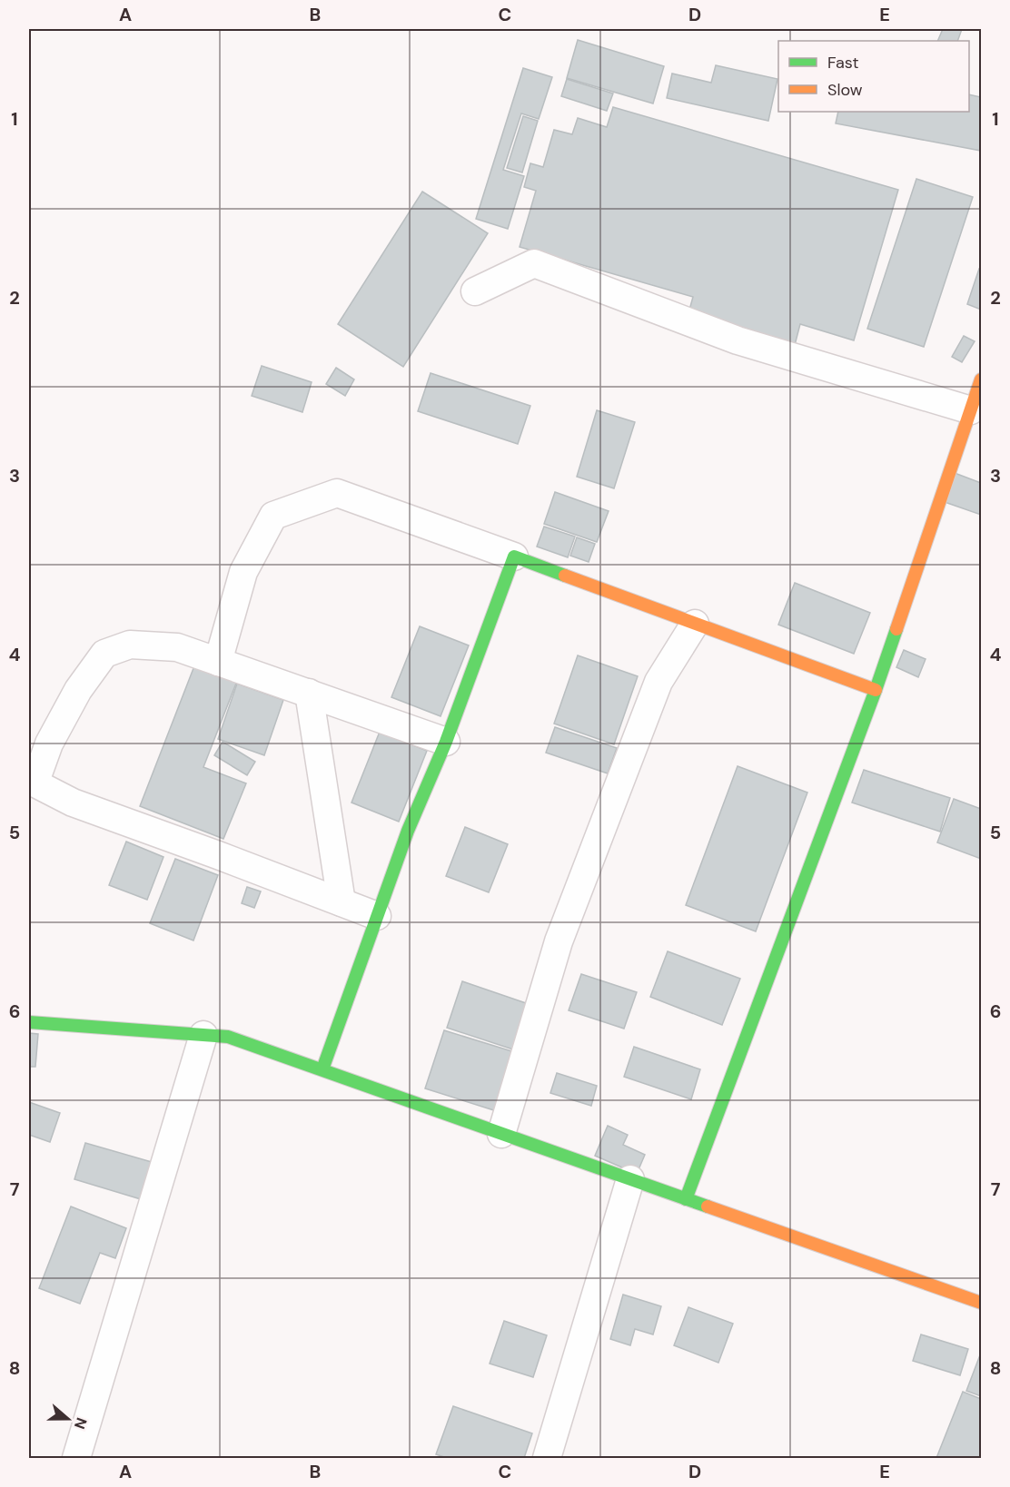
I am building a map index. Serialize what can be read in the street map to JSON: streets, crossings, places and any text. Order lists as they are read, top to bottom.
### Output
{
  "legend": ["Fast", "Slow"],
  "north": "right",
  "grid": {
    "columns": [
      "A",
      "B",
      "C",
      "D",
      "E"
    ],
    "rows": [
      "1",
      "2",
      "3",
      "4",
      "5",
      "6",
      "7",
      "8"
    ]
  }
}
